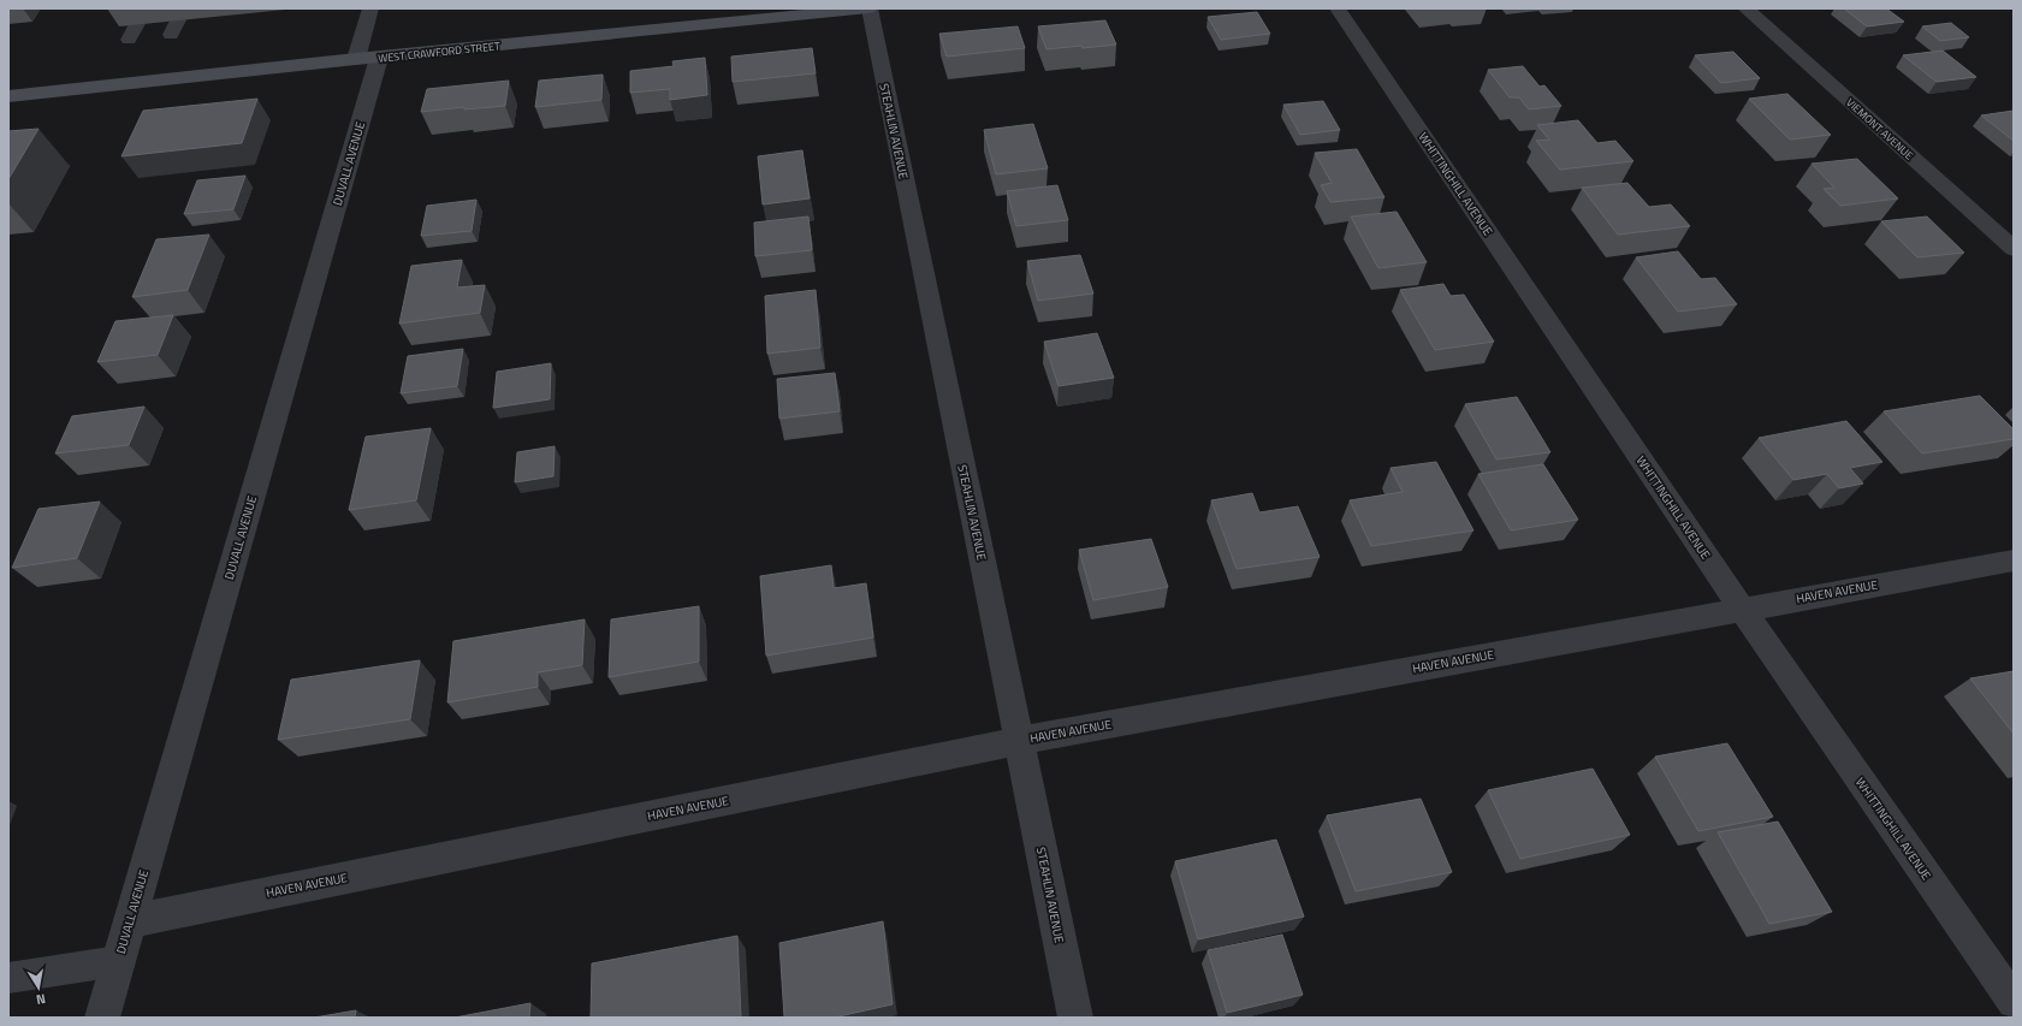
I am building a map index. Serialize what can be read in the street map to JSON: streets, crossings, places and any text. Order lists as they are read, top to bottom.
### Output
{
  "streets": {
    "main road": ["WEST CRAWFORD STREET"],
    "street": [
      "VIEMONT AVENUE",
      "STEAHLIN AVENUE",
      "DUVALL AVENUE",
      "WHITTINGHILL AVENUE",
      "HAVEN AVENUE"
    ]
  },
  "crossings": [
    ["WEST CRAWFORD STREET", "STEAHLIN AVENUE"],
    ["WEST CRAWFORD STREET", "DUVALL AVENUE"],
    ["STEAHLIN AVENUE", "HAVEN AVENUE"],
    ["DUVALL AVENUE", "HAVEN AVENUE"],
    ["WHITTINGHILL AVENUE", "HAVEN AVENUE"]
  ],
  "north": "bottom"
}
